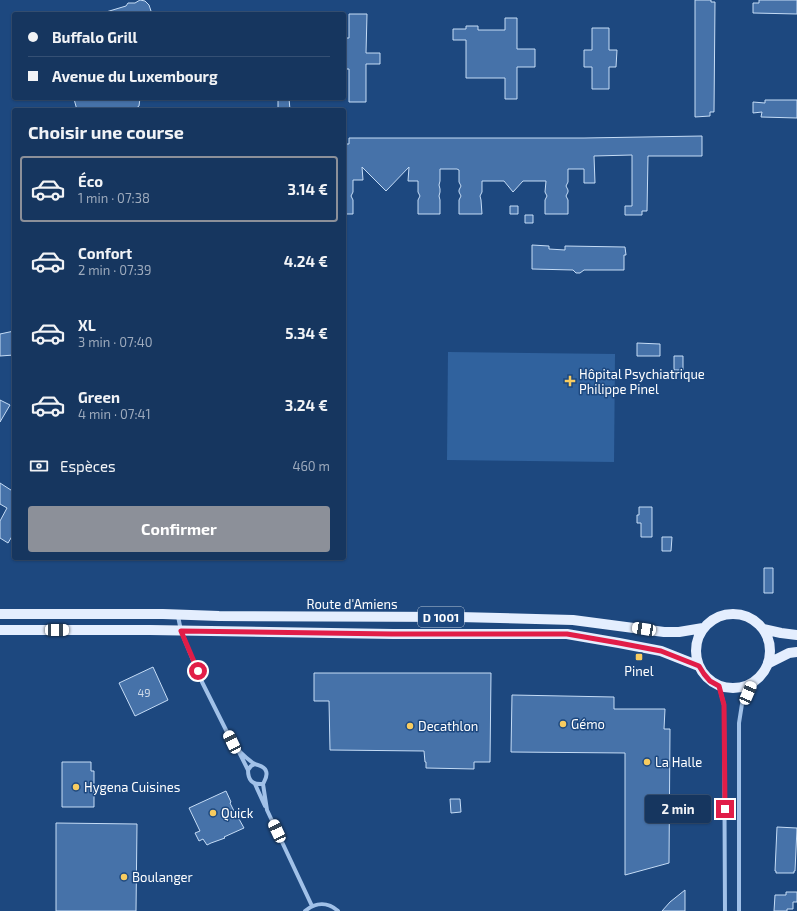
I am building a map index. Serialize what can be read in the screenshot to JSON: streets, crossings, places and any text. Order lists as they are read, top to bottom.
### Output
{
  "streets": {
    "main road": ["Route d'Amiens", "D 1001"]
  },
  "crossings": [
    ["Route d'Amiens", "D 1001"]
  ],
  "places": {
    "health": ["Hôpital Psychiatrique Philippe Pinel"],
    "transit": ["Pinel"],
    "other": [
      "Gémo",
      "Decathlon",
      "La Halle",
      "Hygena Cuisines",
      "Quick",
      "Boulanger"
    ]
  },
  "house_numbers": ["49"],
  "page": {
    "banner": ["Buffalo Grill", "Avenue du Luxembourg"],
    "heading": "Choisir une course",
    "list": [
      {
        "name": "Éco",
        "note": "1 min · 07:38",
        "value": "3.14 €"
      },
      {
        "name": "Confort",
        "note": "2 min · 07:39",
        "value": "4.24 €"
      },
      {
        "name": "XL",
        "note": "3 min · 07:40",
        "value": "5.34 €"
      },
      {
        "name": "Green",
        "note": "4 min · 07:41",
        "value": "3.24 €"
      }
    ],
    "pay": ["Espèces", "460 m"],
    "buttons": "Confirmer",
    "bubble": "2 min"
  }
}
